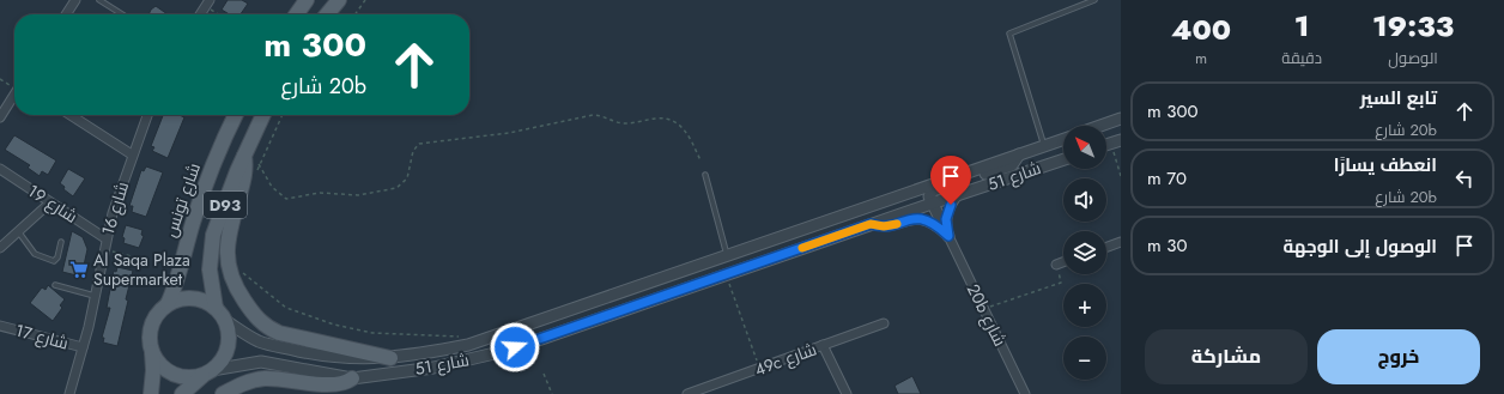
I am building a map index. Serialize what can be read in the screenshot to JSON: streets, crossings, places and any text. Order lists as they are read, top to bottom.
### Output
{
  "streets": {
    "main road": ["شارع تونس", "D93"],
    "street": [
      "شارع 51",
      "شارع 19",
      "شارع 16",
      "20b شارع",
      "شارع 17",
      "49c شارع"
    ]
  },
  "crossings": [
    ["شارع 51", "شارع تونس"],
    ["شارع 51", "D93"],
    ["شارع 51", "20b شارع"],
    ["شارع تونس", "D93"],
    ["شارع 19", "شارع 16"],
    ["شارع 16", "شارع 17"]
  ],
  "places": {
    "supermarket": ["Al Saqa Plaza Supermarket"]
  },
  "north": "top left",
  "page": {
    "eta": [
      "19:33",
      "الوصول",
      "1",
      "دقيقة",
      "400",
      "m"
    ],
    "turn": ["300 m", "20b شارع"],
    "list": [
      {
        "name": "تابع السير",
        "note": "20b شارع",
        "value": "300 m"
      },
      {
        "name": "انعطف يسارًا",
        "note": "20b شارع",
        "value": "70 m"
      },
      {
        "name": "الوصول إلى الوجهة",
        "value": "30 m"
      }
    ],
    "map_buttons": ["+", "−"],
    "buttons": ["خروج", "مشاركة"]
  }
}
